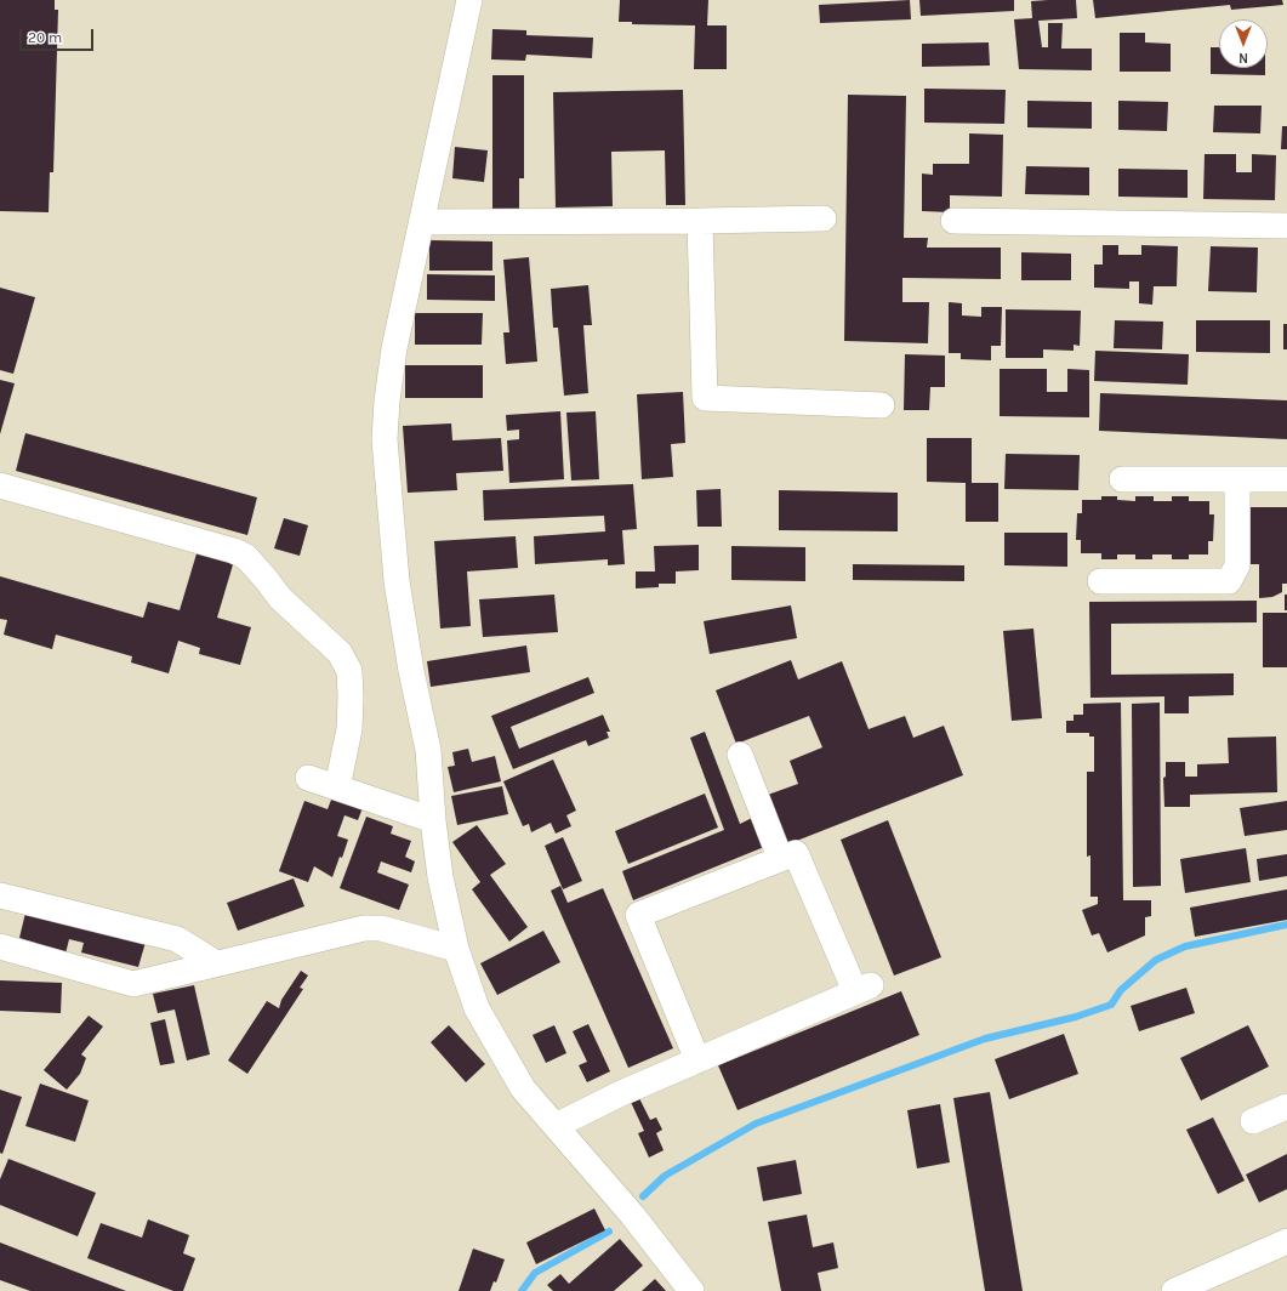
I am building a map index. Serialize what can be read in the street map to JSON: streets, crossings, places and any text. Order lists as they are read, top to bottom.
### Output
{
  "scale_bar": "20 m",
  "north": "bottom"
}
